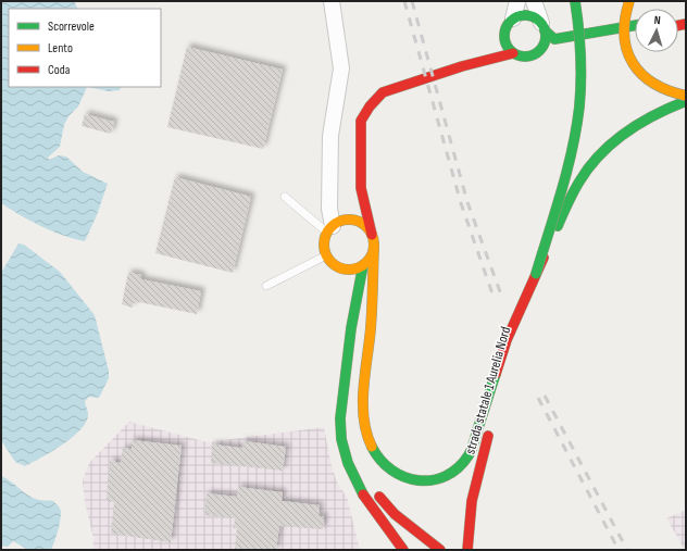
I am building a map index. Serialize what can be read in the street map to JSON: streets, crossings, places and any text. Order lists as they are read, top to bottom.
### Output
{
  "streets": {
    "main road": ["strada statale 1 Aurelia Nord"]
  },
  "legend": ["Scorrevole", "Lento", "Coda"],
  "north": "top"
}
